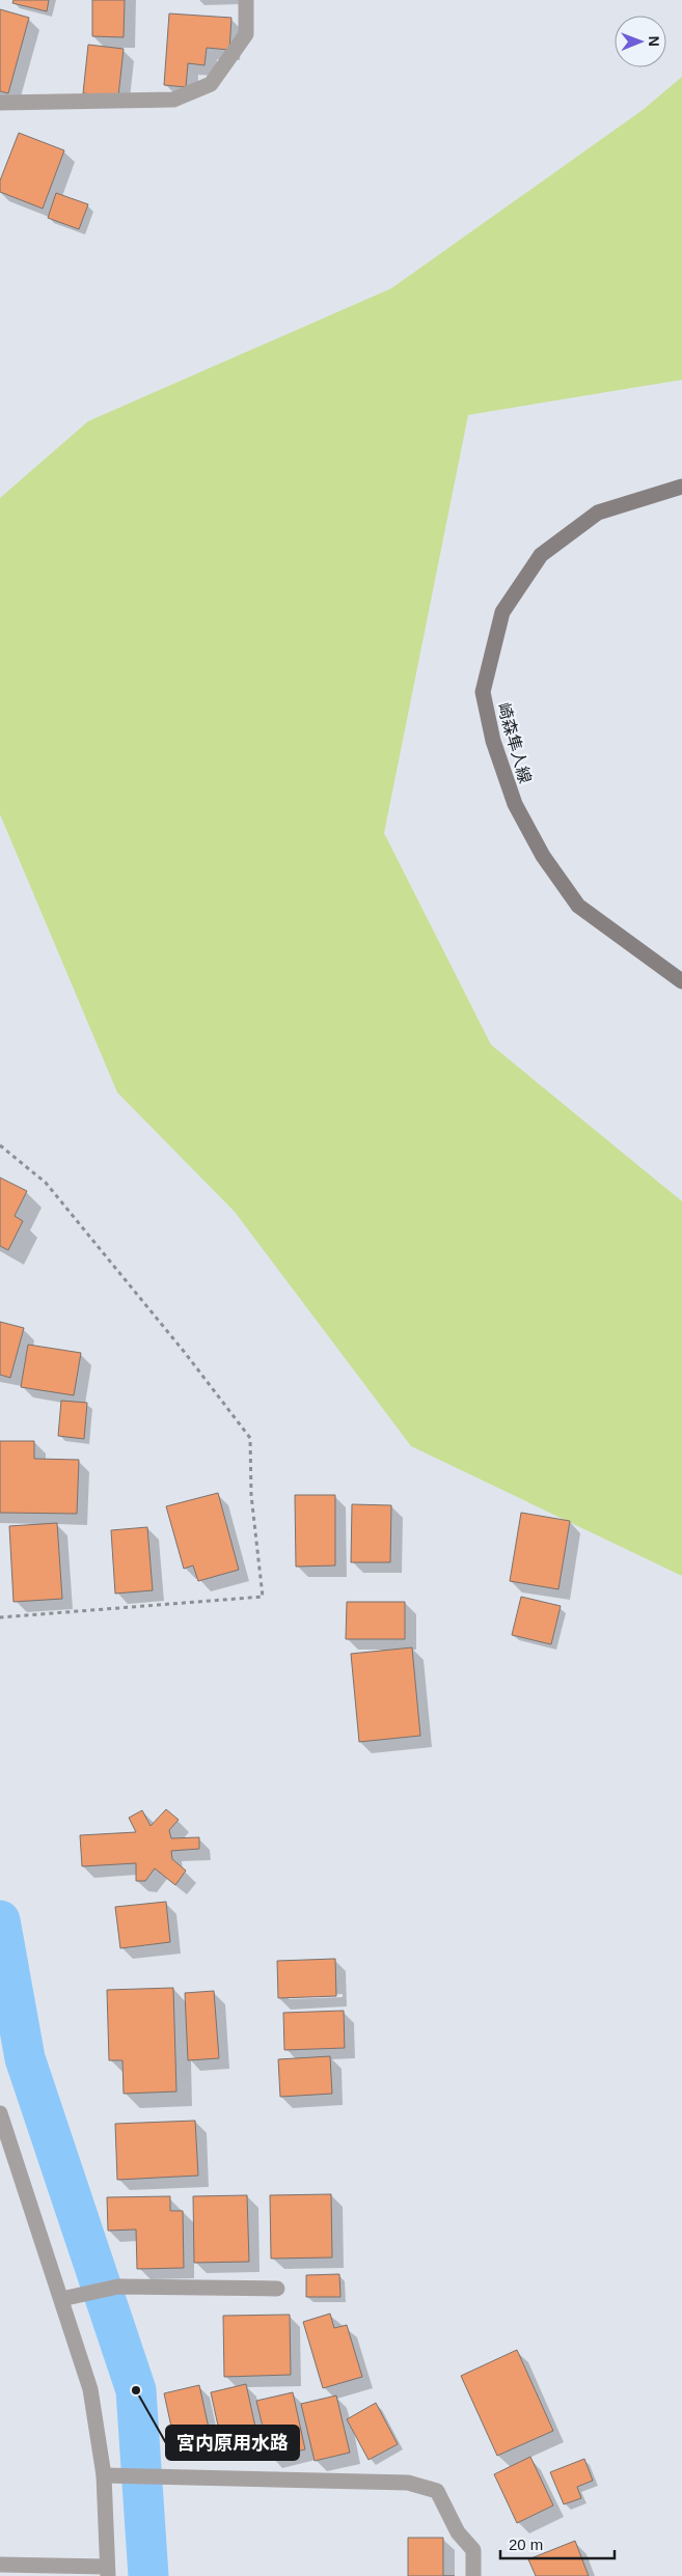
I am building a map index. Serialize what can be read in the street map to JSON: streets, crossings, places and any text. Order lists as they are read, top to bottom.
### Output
{
  "streets": {
    "main road": ["崎森隼人線"]
  },
  "places": ["宮内原用水路"],
  "scale_bar": "20 m",
  "north": "right"
}
